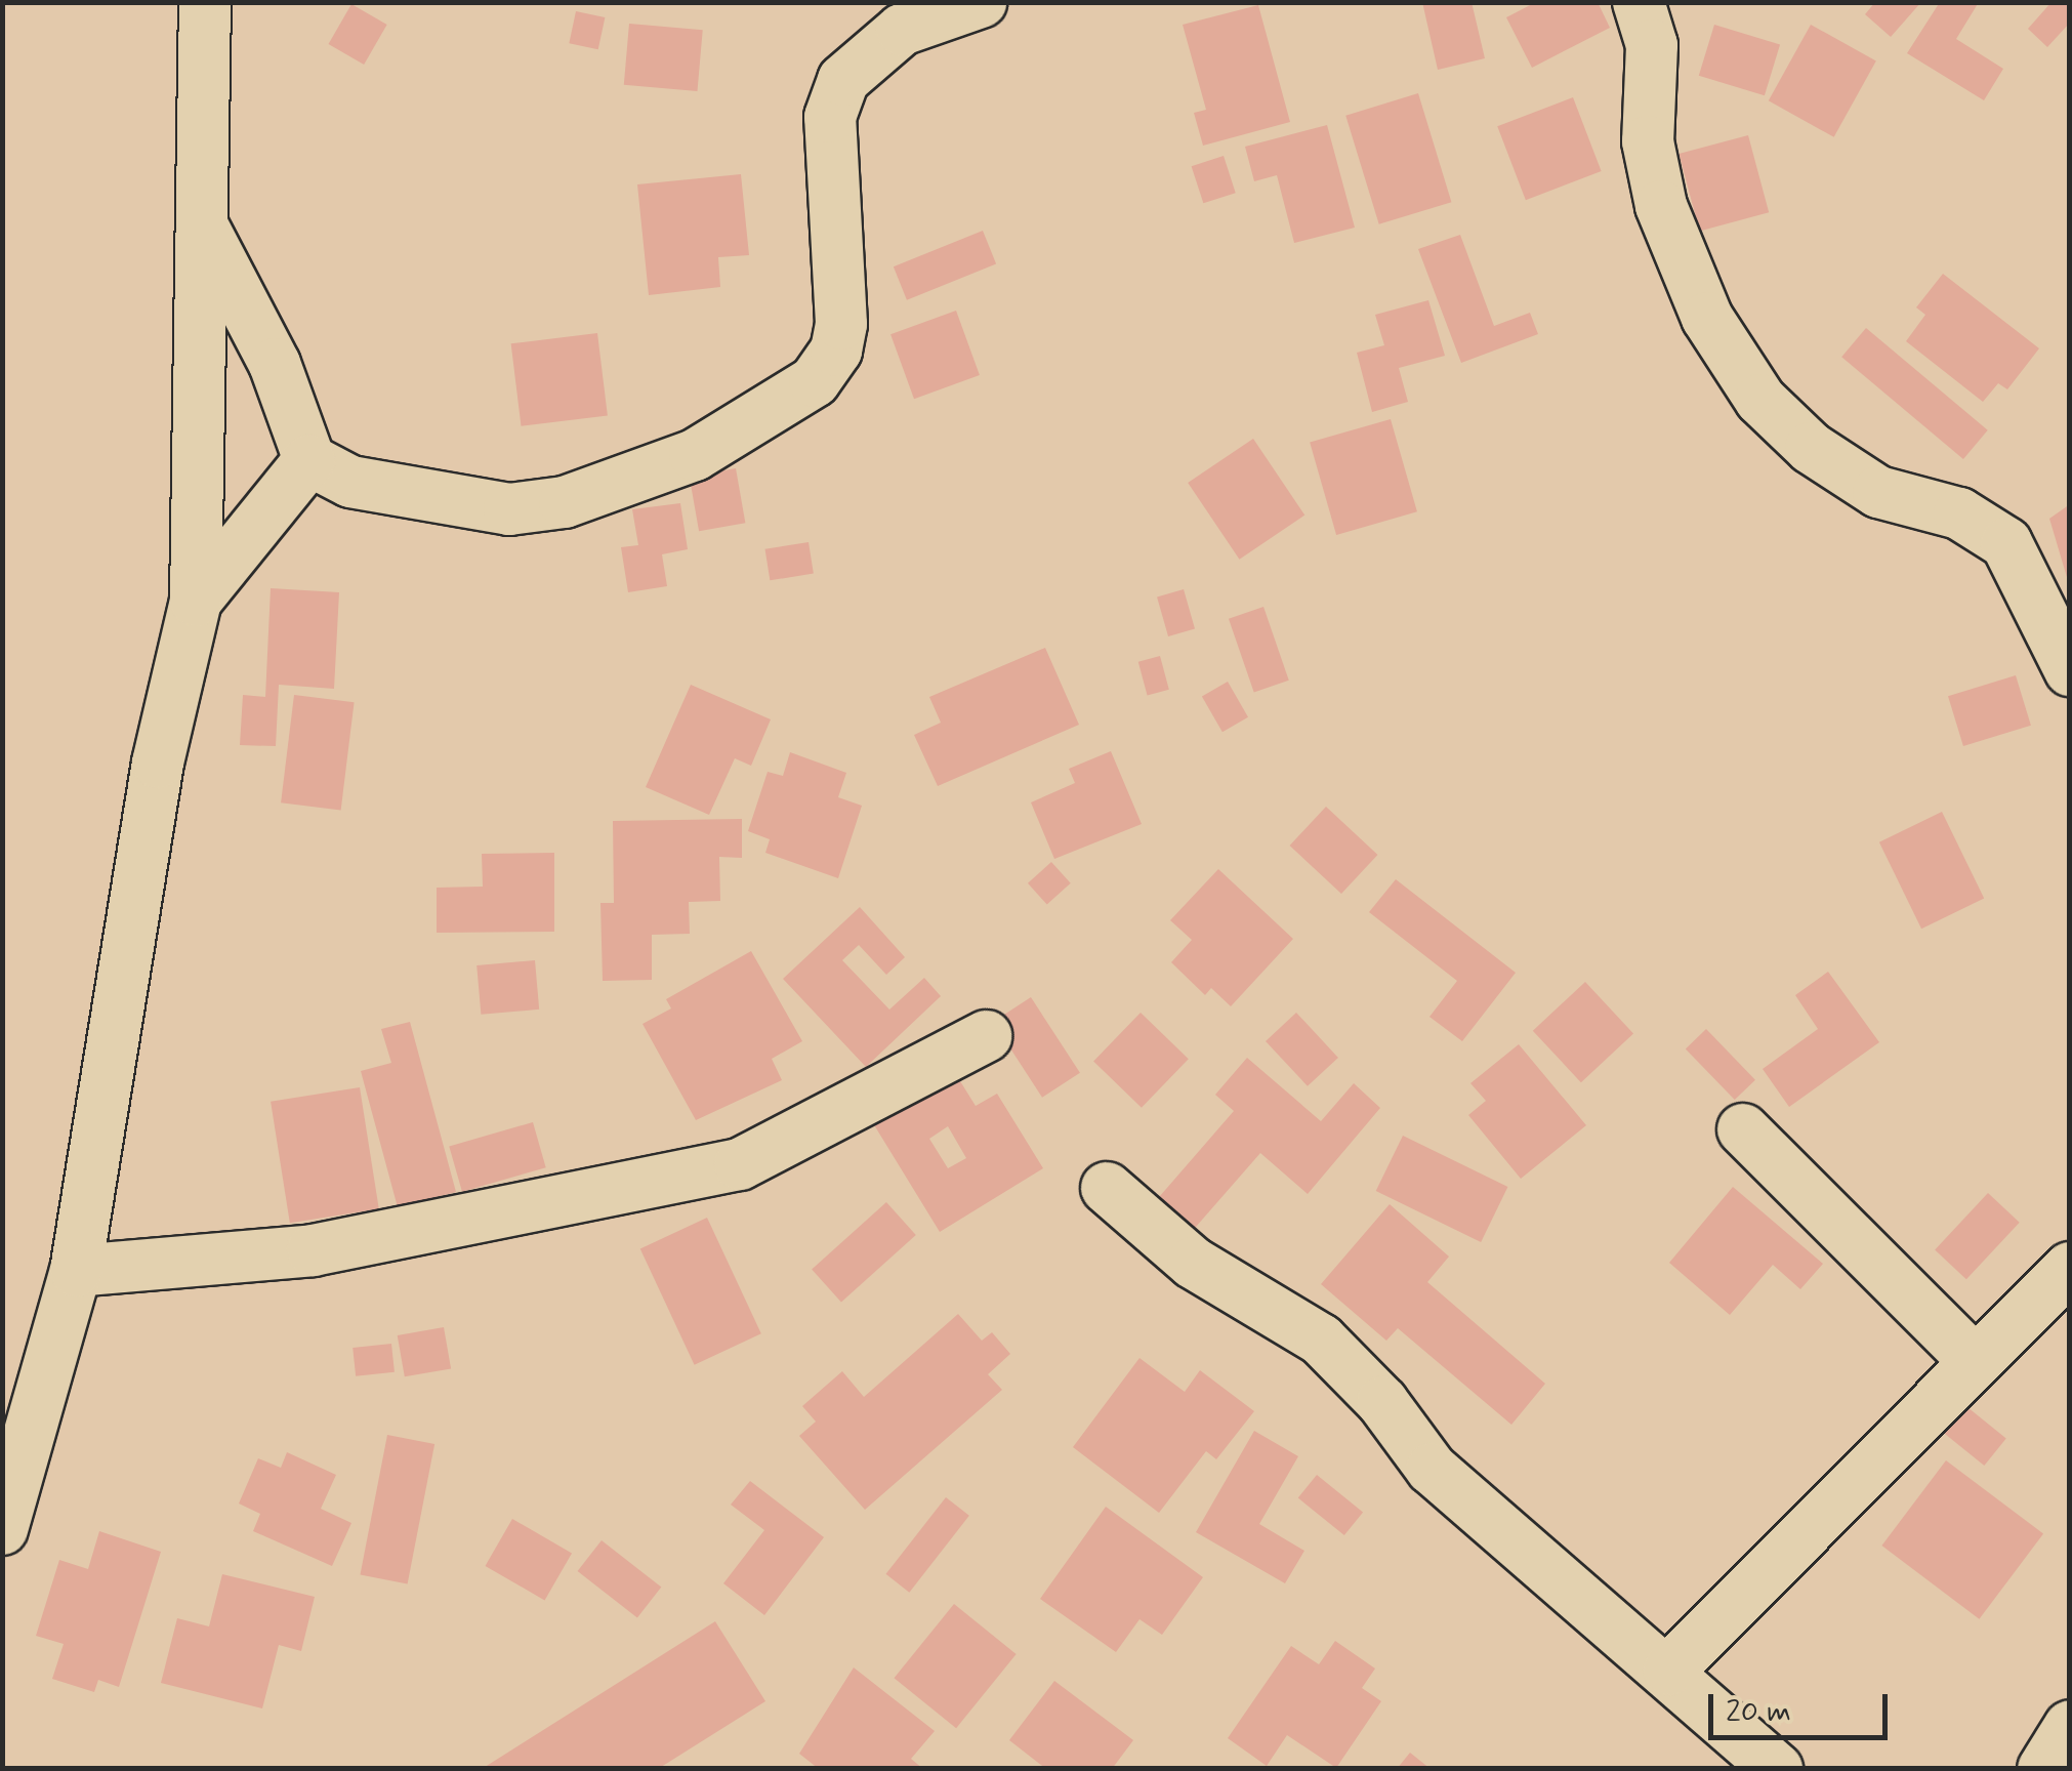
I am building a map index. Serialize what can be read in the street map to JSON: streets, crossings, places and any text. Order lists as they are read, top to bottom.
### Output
{
  "scale_bar": "20 m"
}
